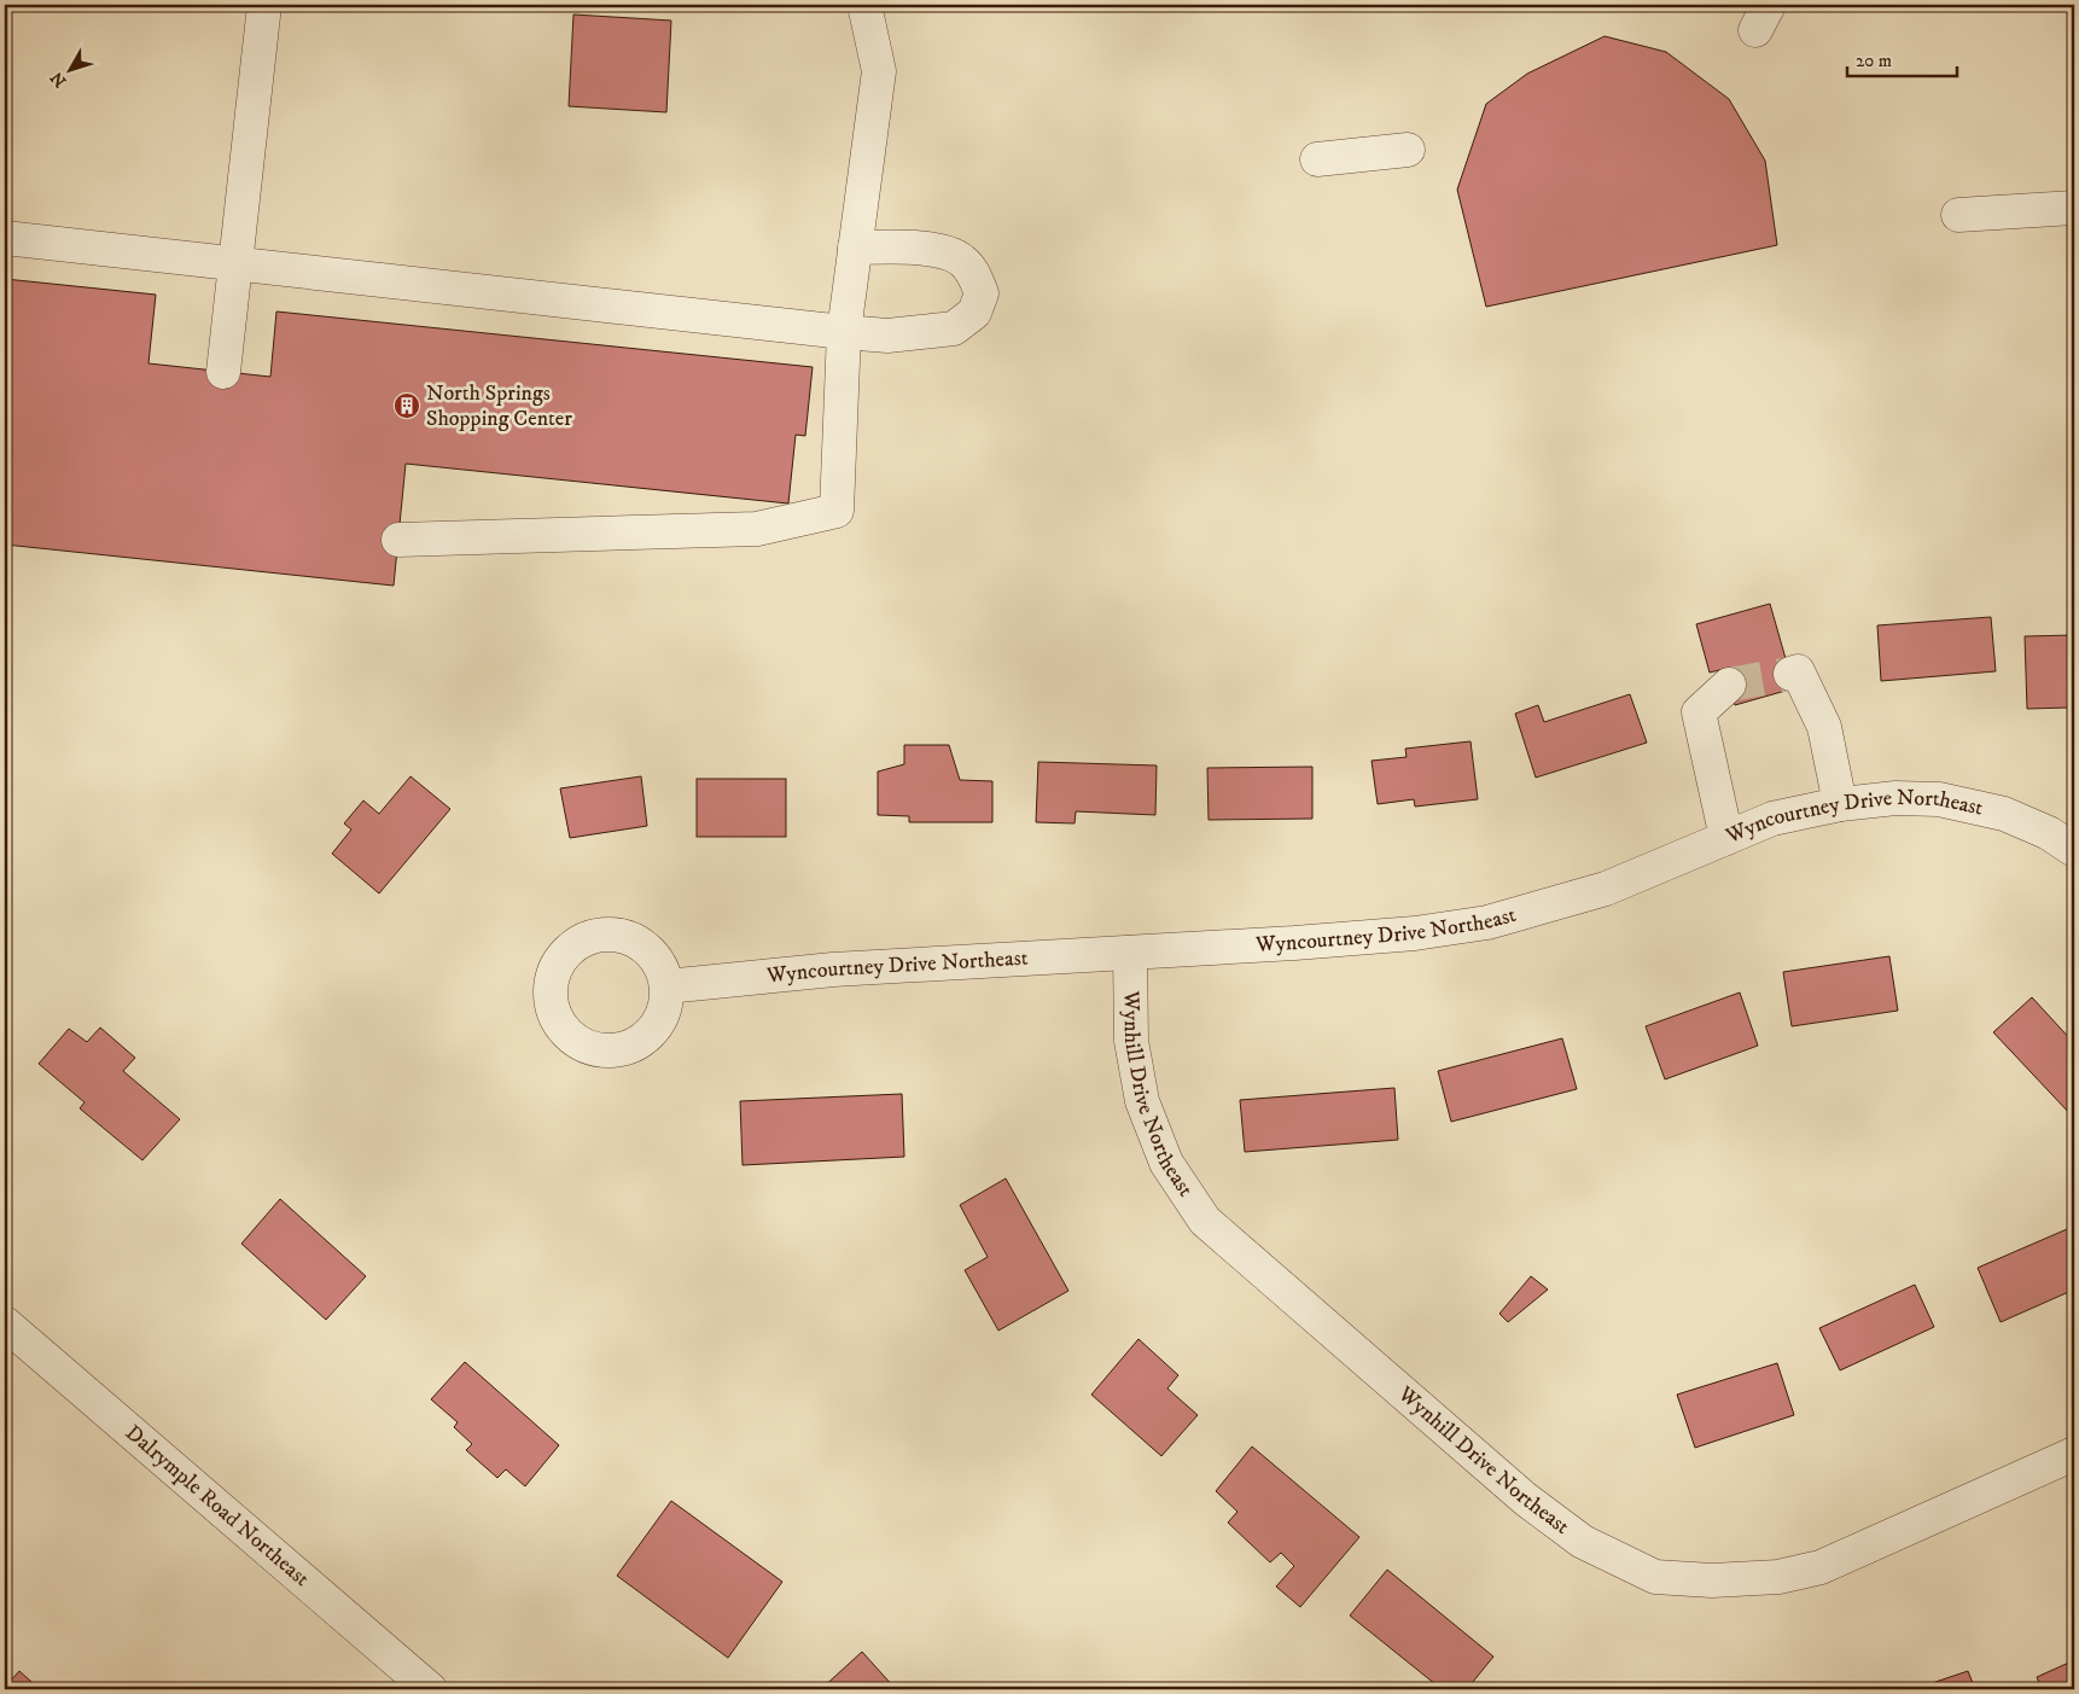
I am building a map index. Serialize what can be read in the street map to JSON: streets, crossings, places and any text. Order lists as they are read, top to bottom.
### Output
{
  "streets": {
    "street": ["Wyncourtney Drive Northeast", "Wynhill Drive Northeast", "Dalrymple Road Northeast"]
  },
  "crossings": [
    ["Wyncourtney Drive Northeast", "Wynhill Drive Northeast"]
  ],
  "places": {
    "building": ["North Springs Shopping Center"]
  },
  "scale_bar": "20 m",
  "north": "bottom left"
}
